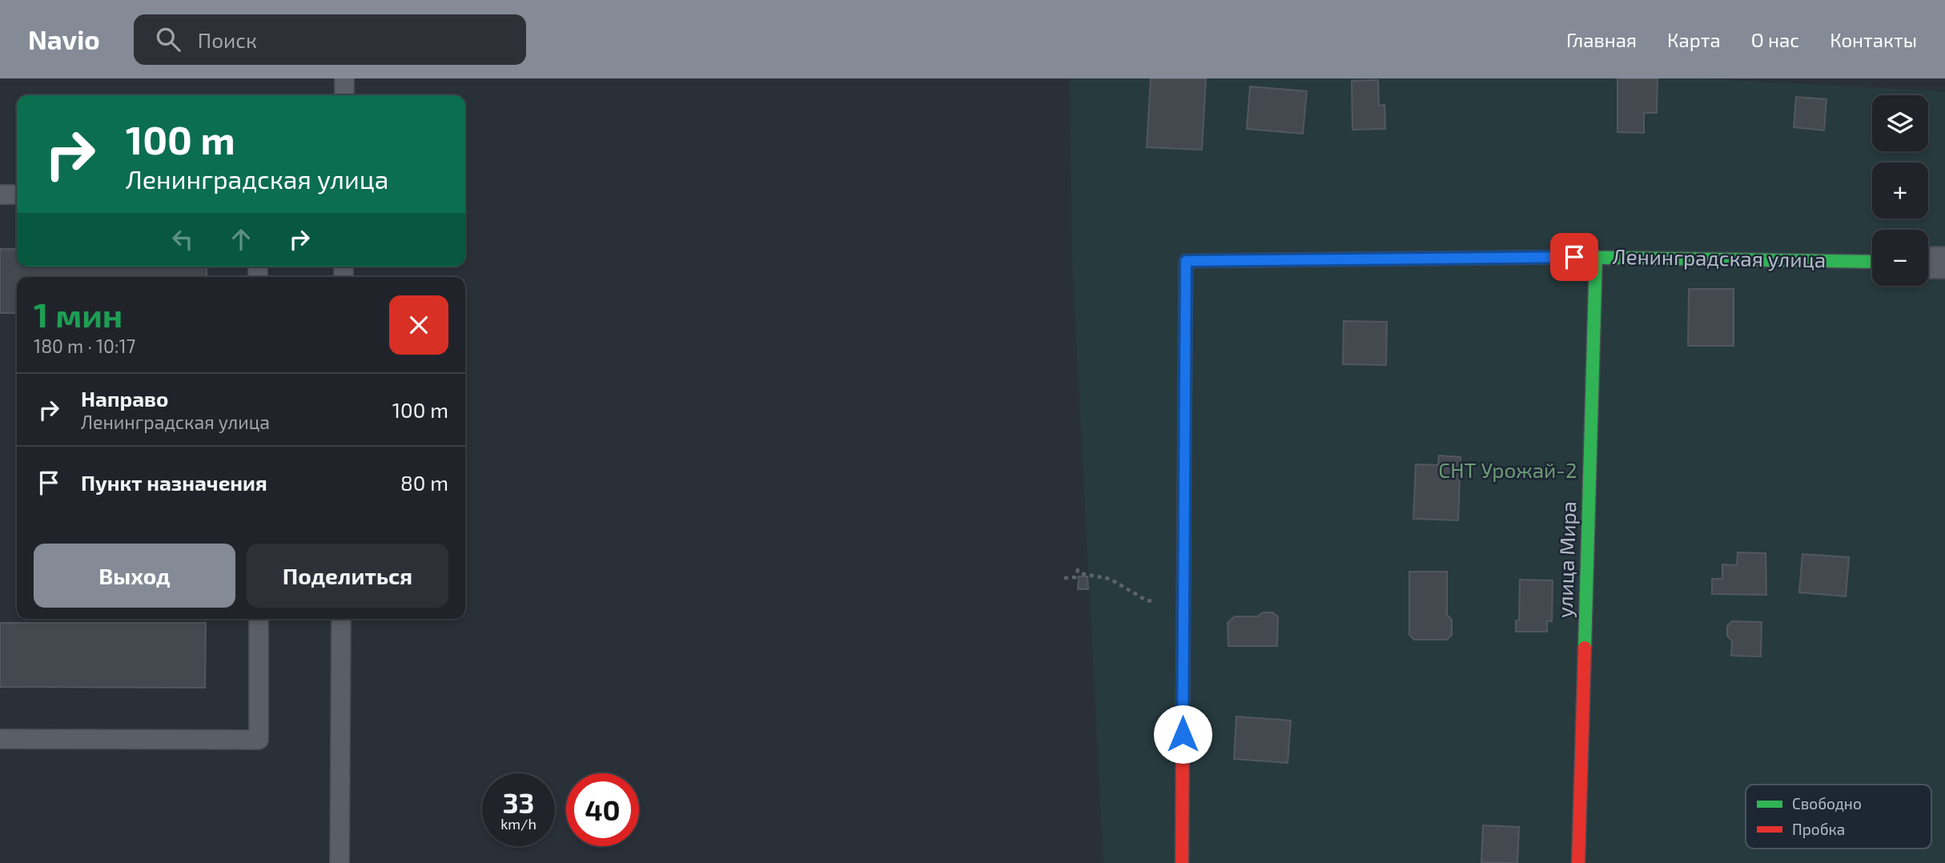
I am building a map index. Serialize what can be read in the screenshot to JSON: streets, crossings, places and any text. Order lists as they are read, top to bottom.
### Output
{
  "streets": {
    "street": ["Ленинградская улица", "улица Мира"]
  },
  "crossings": [
    ["Ленинградская улица", "улица Мира"]
  ],
  "parks": ["СНТ Урожай-2"],
  "legend": ["Свободно", "Пробка"],
  "page": {
    "header": "Navio",
    "search": "Поиск",
    "nav": [
      "Главная",
      "Карта",
      "О нас",
      "Контакты"
    ],
    "map_buttons": ["+", "−"],
    "turn": ["100 m", "Ленинградская улица"],
    "heading": ["1 мин", "180 m · 10:17"],
    "list": [
      {
        "name": "Направо",
        "note": "Ленинградская улица",
        "value": "100 m"
      },
      {
        "name": "Пункт назначения",
        "value": "80 m"
      }
    ],
    "buttons": ["Выход", "Поделиться"],
    "speed": "33 km/h",
    "limit": "40"
  }
}
